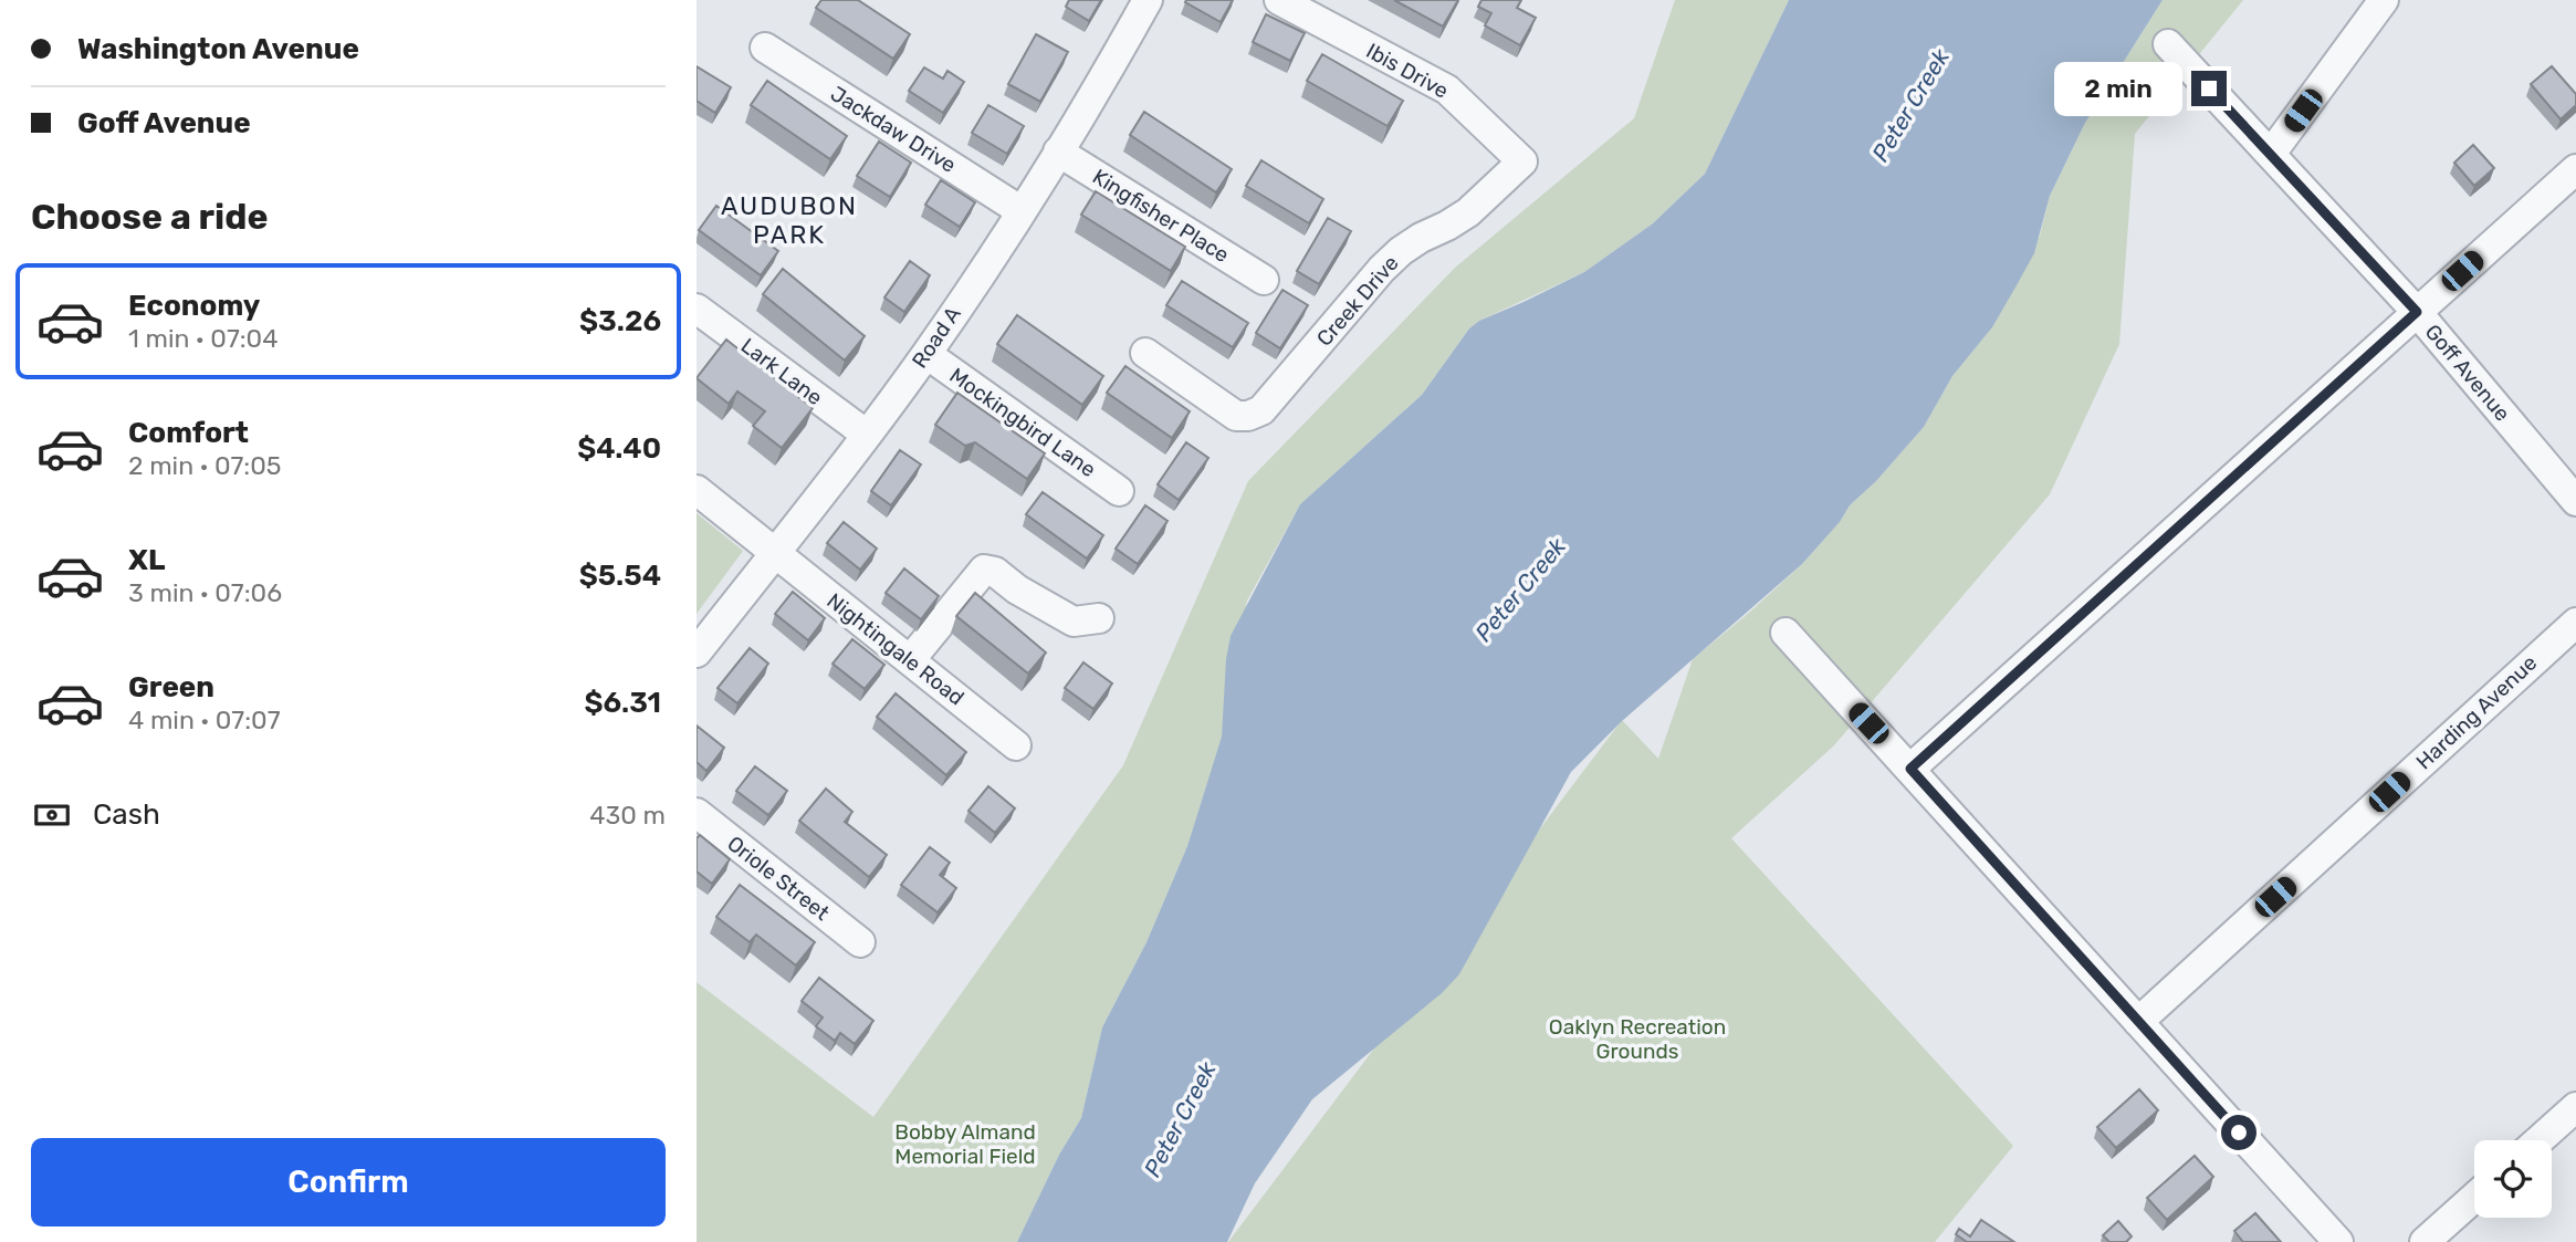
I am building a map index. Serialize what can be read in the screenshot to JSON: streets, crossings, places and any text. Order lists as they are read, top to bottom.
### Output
{
  "streets": {
    "street": [
      "Ibis Drive",
      "Jackdaw Drive",
      "Kingfisher Place",
      "Creek Drive",
      "Road A",
      "Lark Lane",
      "Goff Avenue",
      "Mockingbird Lane",
      "Nightingale Road",
      "Harding Avenue",
      "Oriole Street"
    ]
  },
  "crossings": [
    ["Ibis Drive", "Creek Drive"],
    ["Jackdaw Drive", "Road A"],
    ["Kingfisher Place", "Road A"],
    ["Road A", "Lark Lane"],
    ["Road A", "Mockingbird Lane"],
    ["Road A", "Nightingale Road"]
  ],
  "districts": ["AUDUBON PARK"],
  "water": ["Peter Creek"],
  "parks": ["Oaklyn Recreation Grounds", "Bobby Almand Memorial Field"],
  "page": {
    "banner": ["Washington Avenue", "Goff Avenue"],
    "bubble": "2 min",
    "heading": "Choose a ride",
    "list": [
      {
        "name": "Economy",
        "note": "1 min · 07:04",
        "value": "$3.26"
      },
      {
        "name": "Comfort",
        "note": "2 min · 07:05",
        "value": "$4.40"
      },
      {
        "name": "XL",
        "note": "3 min · 07:06",
        "value": "$5.54"
      },
      {
        "name": "Green",
        "note": "4 min · 07:07",
        "value": "$6.31"
      }
    ],
    "pay": ["Cash", "430 m"],
    "buttons": "Confirm"
  }
}
